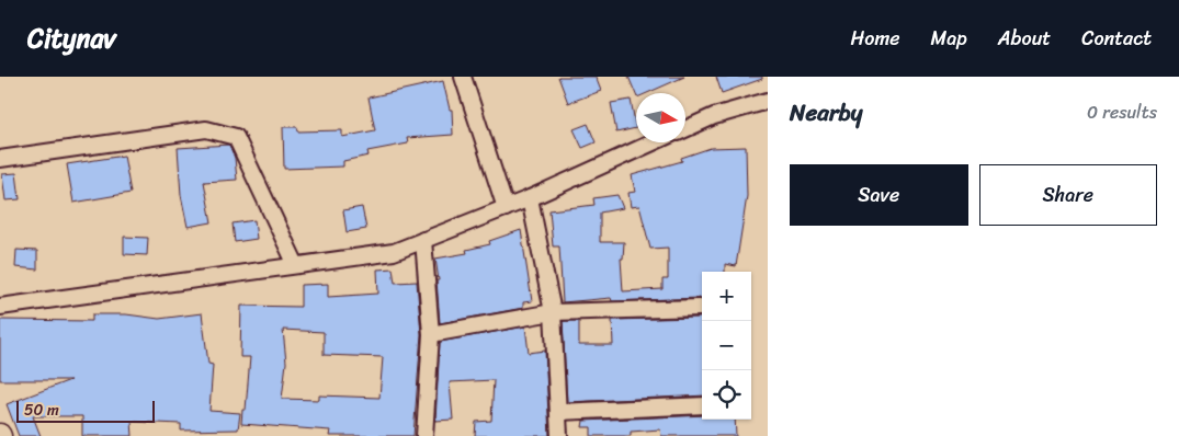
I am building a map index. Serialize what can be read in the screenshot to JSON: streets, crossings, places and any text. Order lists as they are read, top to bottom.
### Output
{
  "scale_bar": "50 m",
  "north": "right",
  "page": {
    "header": "Citynav",
    "nav": [
      "Home",
      "Map",
      "About",
      "Contact"
    ],
    "heading": ["Nearby", "0 results"],
    "buttons": ["Save", "Share"],
    "map_buttons": ["+", "−"],
    "scale": "50 m"
  }
}
